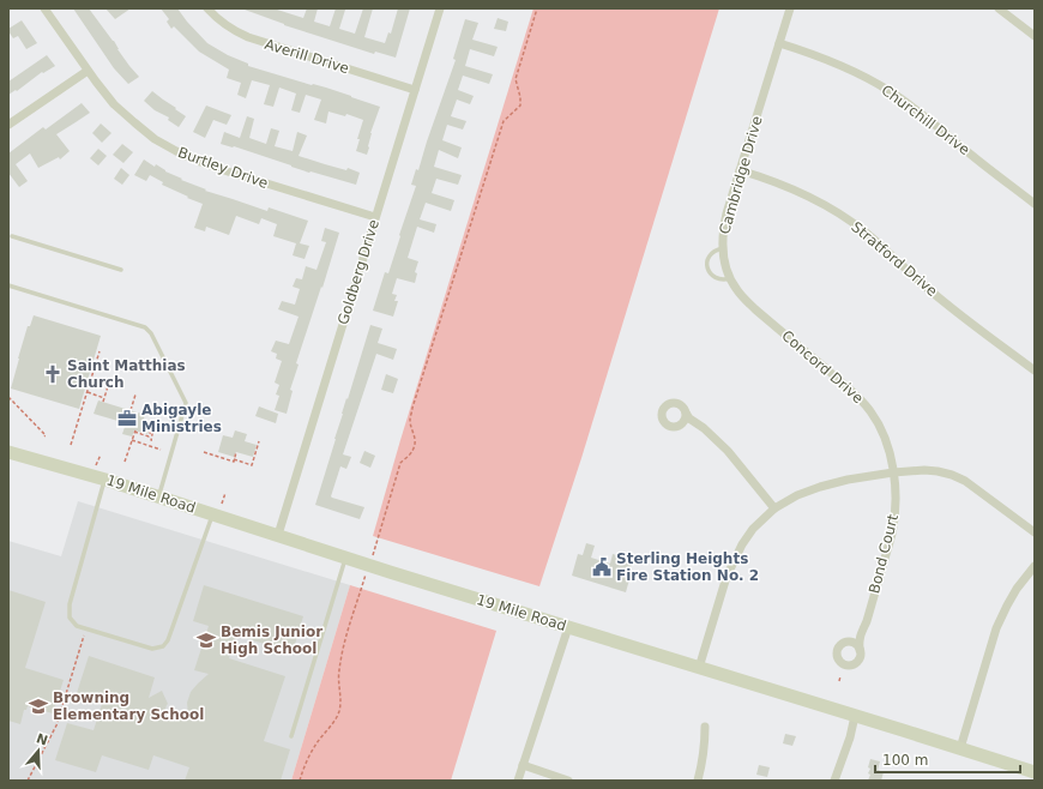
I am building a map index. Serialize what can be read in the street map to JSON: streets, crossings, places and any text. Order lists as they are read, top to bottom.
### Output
{
  "streets": {
    "street": [
      "Averill Drive",
      "Churchill Drive",
      "Burtley Drive",
      "Cambridge Drive",
      "Stratford Drive",
      "Goldberg Drive",
      "Concord Drive",
      "19 Mile Road",
      "Bond Court"
    ]
  },
  "crossings": [
    ["Averill Drive", "Goldberg Drive"],
    ["Churchill Drive", "Cambridge Drive"],
    ["Burtley Drive", "Goldberg Drive"],
    ["Cambridge Drive", "Stratford Drive"],
    ["Cambridge Drive", "Concord Drive"],
    ["Goldberg Drive", "19 Mile Road"],
    ["Concord Drive", "Bond Court"]
  ],
  "places": {
    "church": ["Saint Matthias Church"],
    "office": ["Abigayle Ministries"],
    "public building": ["Sterling Heights Fire Station No. 2"],
    "school or university": ["Bemis Junior High School", "Browning Elementary School"]
  },
  "scale_bar": "100 m",
  "north": "top"
}
